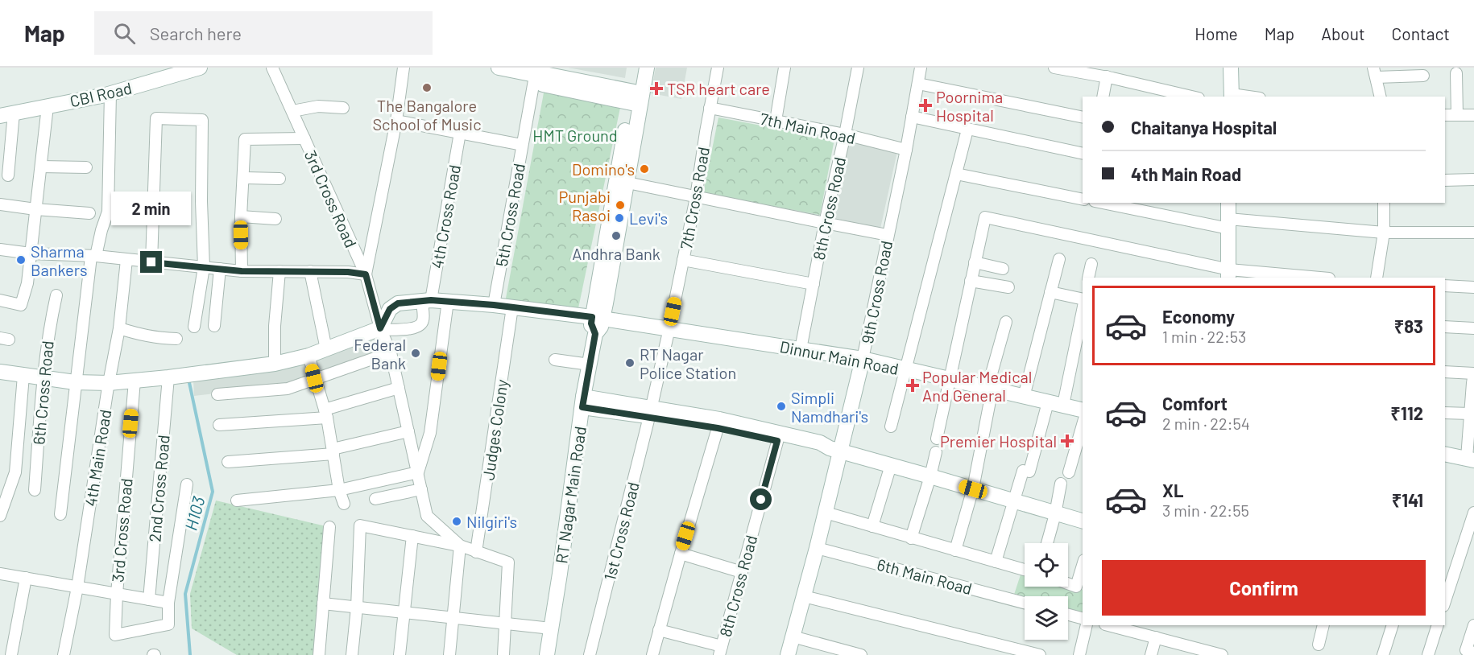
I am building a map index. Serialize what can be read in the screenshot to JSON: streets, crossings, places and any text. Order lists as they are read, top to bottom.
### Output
{
  "streets": {
    "street": [
      "CBI Road",
      "7th Main Road",
      "7th Cross Road",
      "3rd Cross Road",
      "8th Cross Road",
      "5th Cross Road",
      "4th Cross Road",
      "9th Cross Road",
      "Dinnur Main Road",
      "6th Cross Road",
      "Judges Colony",
      "4th Main Road",
      "2nd Cross Road",
      "RT Nagar Main Road",
      "1st Cross Road",
      "6th Main Road"
    ]
  },
  "crossings": [
    ["7th Main Road", "7th Cross Road"],
    ["7th Main Road", "8th Cross Road"],
    ["7th Main Road", "9th Cross Road"],
    ["7th Cross Road", "Dinnur Main Road"],
    ["7th Cross Road", "1st Cross Road"],
    ["3rd Cross Road", "4th Cross Road"],
    ["3rd Cross Road", "Dinnur Main Road"],
    ["3rd Cross Road", "Judges Colony"],
    ["8th Cross Road", "Dinnur Main Road"],
    ["5th Cross Road", "Dinnur Main Road"],
    ["4th Cross Road", "Dinnur Main Road"],
    ["9th Cross Road", "Dinnur Main Road"],
    ["9th Cross Road", "6th Main Road"],
    ["Dinnur Main Road", "Judges Colony"],
    ["Dinnur Main Road", "RT Nagar Main Road"]
  ],
  "water": ["H103"],
  "parks": ["HMT Ground"],
  "places": {
    "other": [
      "The Bangalore School of Music",
      "Domino's",
      "Punjabi Rasoi",
      "Levi's",
      "Andhra Bank",
      "Sharma Bankers",
      "Federal Bank",
      "RT Nagar Police Station",
      "Simpli Namdhari's",
      "Nilgiri's"
    ],
    "health": [
      "TSR heart care",
      "Poornima Hospital",
      "Popular Medical And General",
      "Premier Hospital"
    ]
  },
  "page": {
    "header": "Map",
    "search": "Search here",
    "nav": [
      "Home",
      "Map",
      "About",
      "Contact"
    ],
    "banner": ["Chaitanya Hospital", "4th Main Road"],
    "bubble": "2 min",
    "list": [
      {
        "name": "Economy",
        "note": "1 min · 22:53",
        "value": "₹83"
      },
      {
        "name": "Comfort",
        "note": "2 min · 22:54",
        "value": "₹112"
      },
      {
        "name": "XL",
        "note": "3 min · 22:55",
        "value": "₹141"
      }
    ],
    "buttons": "Confirm"
  }
}
